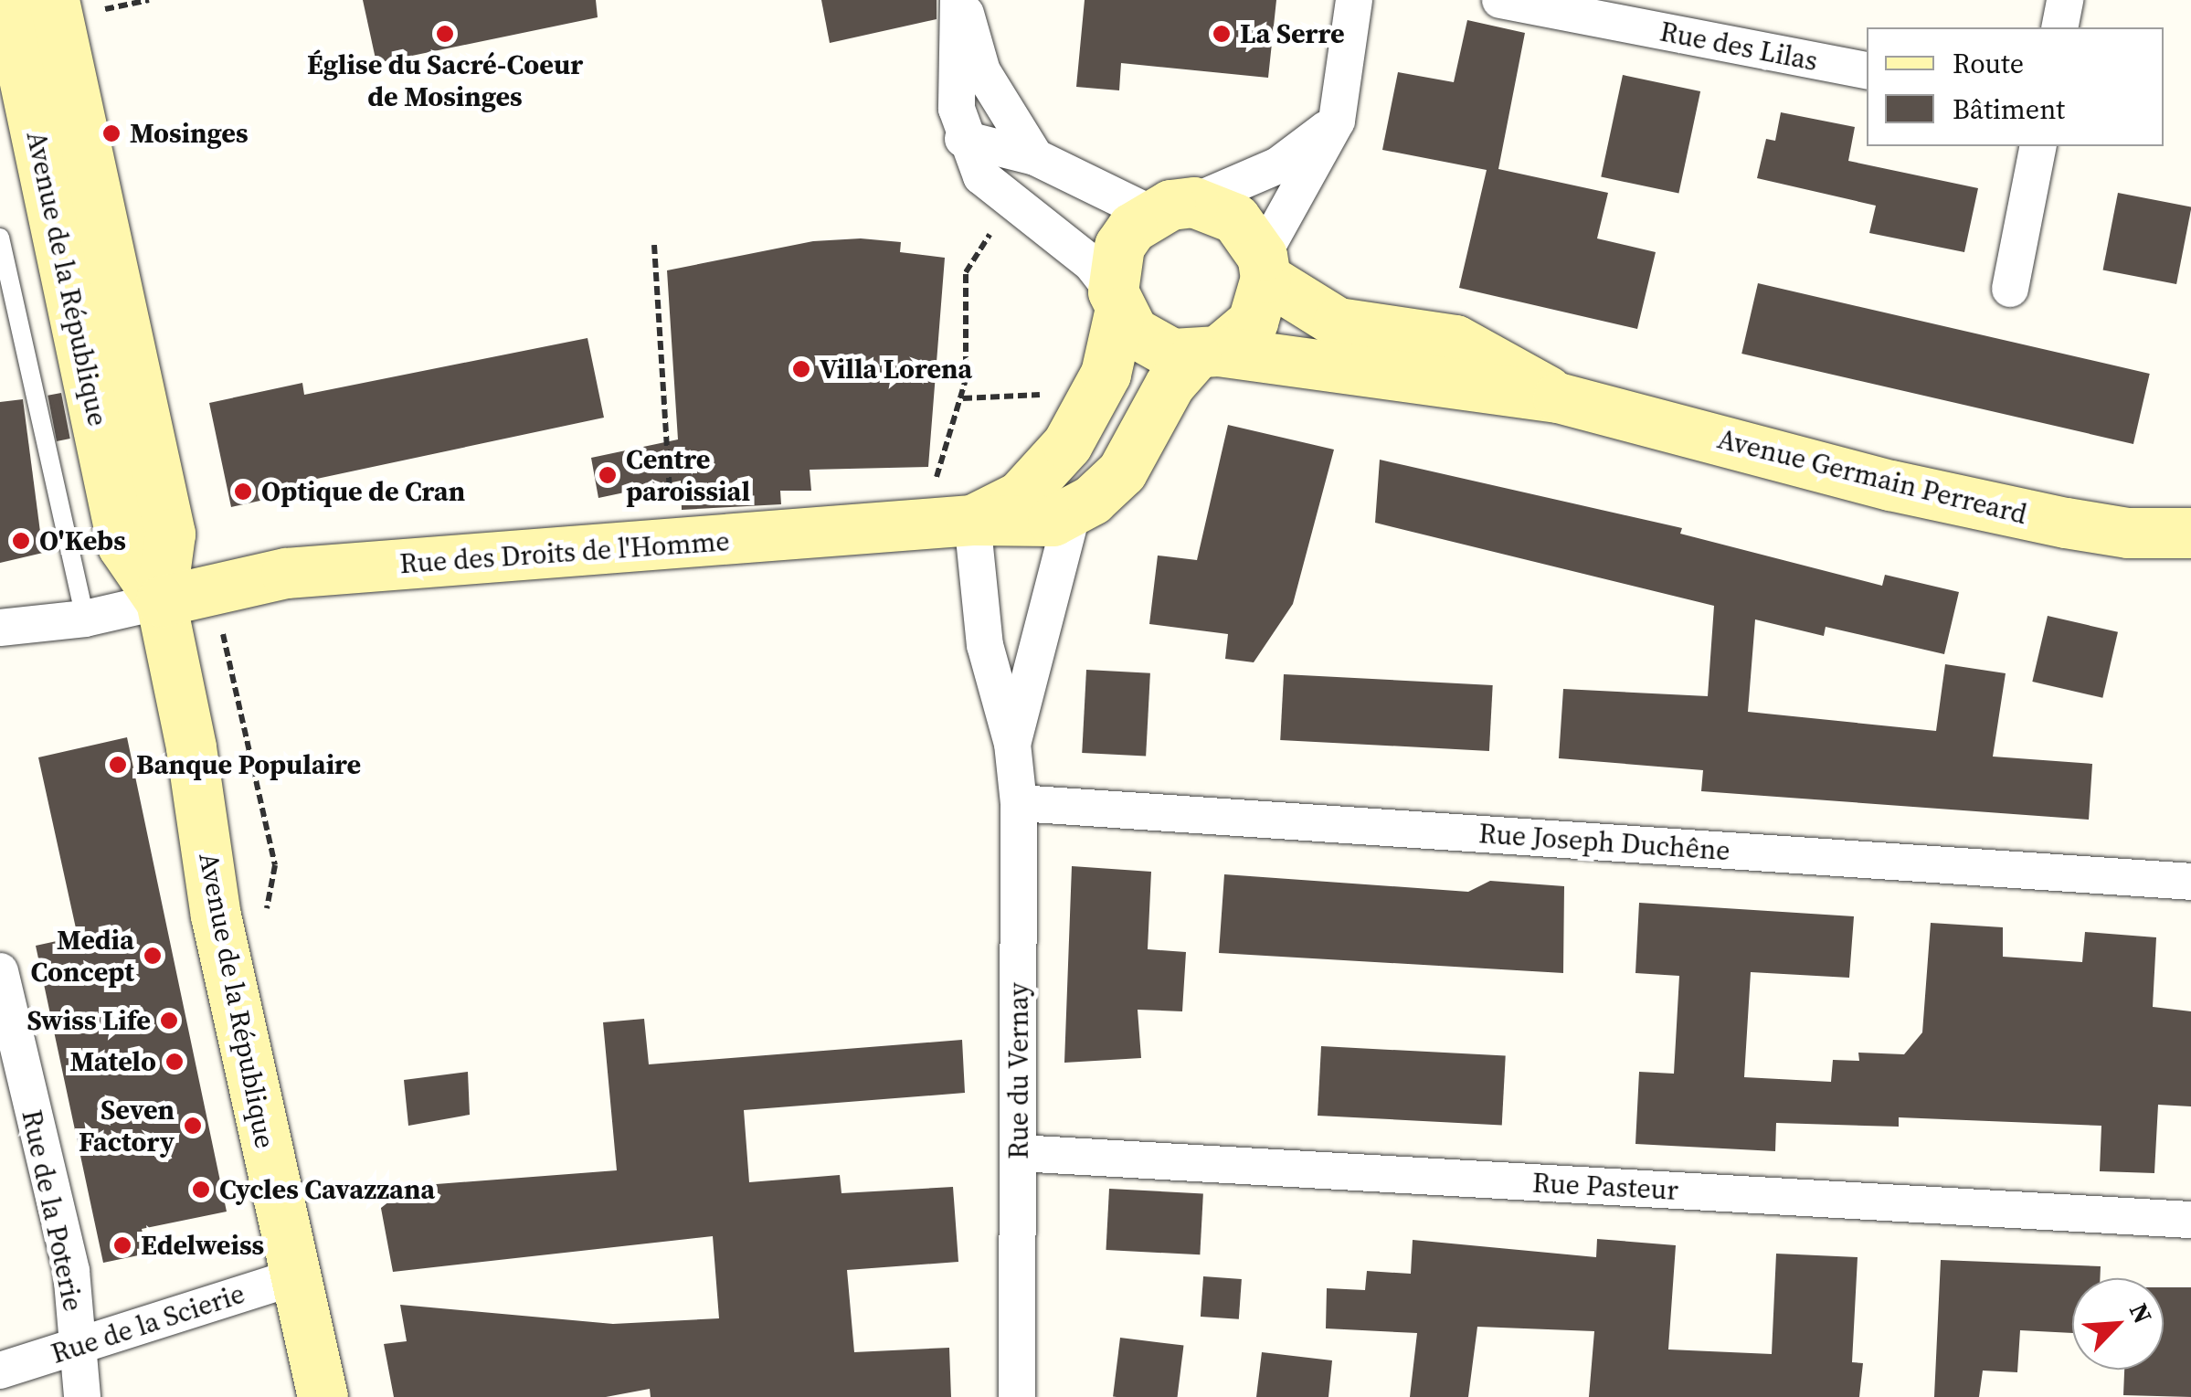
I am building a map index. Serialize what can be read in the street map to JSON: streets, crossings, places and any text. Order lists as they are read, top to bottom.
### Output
{
  "streets": {
    "main road": ["Avenue de la République", "Avenue Germain Perreard", "Rue des Droits de l'Homme"],
    "street": [
      "Rue des Lilas",
      "Rue Joseph Duchêne",
      "Rue du Vernay",
      "Rue Pasteur",
      "Rue de la Poterie",
      "Rue de la Scierie"
    ]
  },
  "crossings": [
    ["Avenue de la République", "Rue des Droits de l'Homme"],
    ["Avenue de la République", "Rue de la Scierie"],
    ["Avenue Germain Perreard", "Rue des Droits de l'Homme"],
    ["Rue des Droits de l'Homme", "Rue du Vernay"],
    ["Rue Joseph Duchêne", "Rue du Vernay"],
    ["Rue du Vernay", "Rue Pasteur"],
    ["Rue de la Poterie", "Rue de la Scierie"]
  ],
  "places": [
    "Église du Sacré-Coeur de Mosinges",
    "La Serre",
    "Mosinges",
    "Villa Lorena",
    "Centre paroissial",
    "Optique de Cran",
    "O'Kebs",
    "Banque Populaire",
    "Media Concept",
    "Swiss Life",
    "Matelo",
    "Seven Factory",
    "Cycles Cavazzana",
    "Edelweiss"
  ],
  "legend": ["Route", "Bâtiment"],
  "north": "top right"
}
